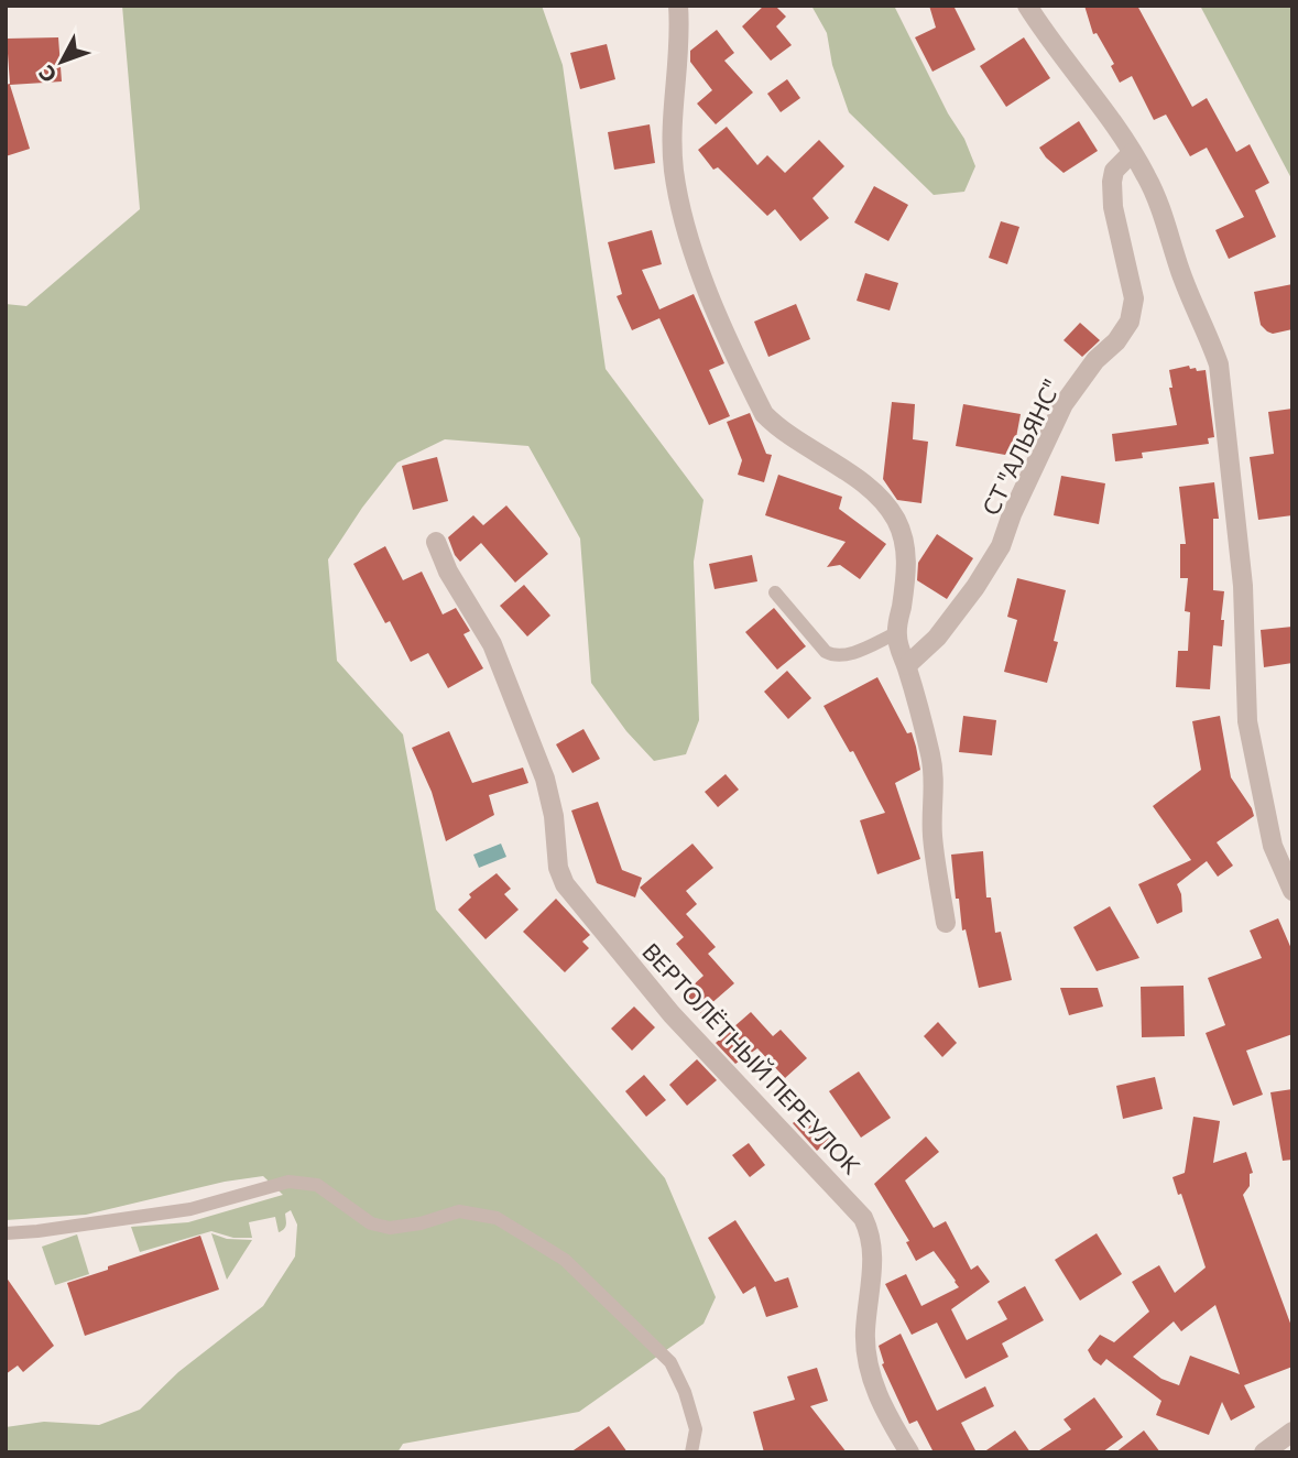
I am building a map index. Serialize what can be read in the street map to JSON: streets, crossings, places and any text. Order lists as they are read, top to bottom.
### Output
{
  "streets": {
    "street": ["СТ \"АЛЬЯНС\"", "ВЕРТОЛЁТНЫЙ ПЕРЕУЛОК"]
  },
  "north": "bottom left"
}
